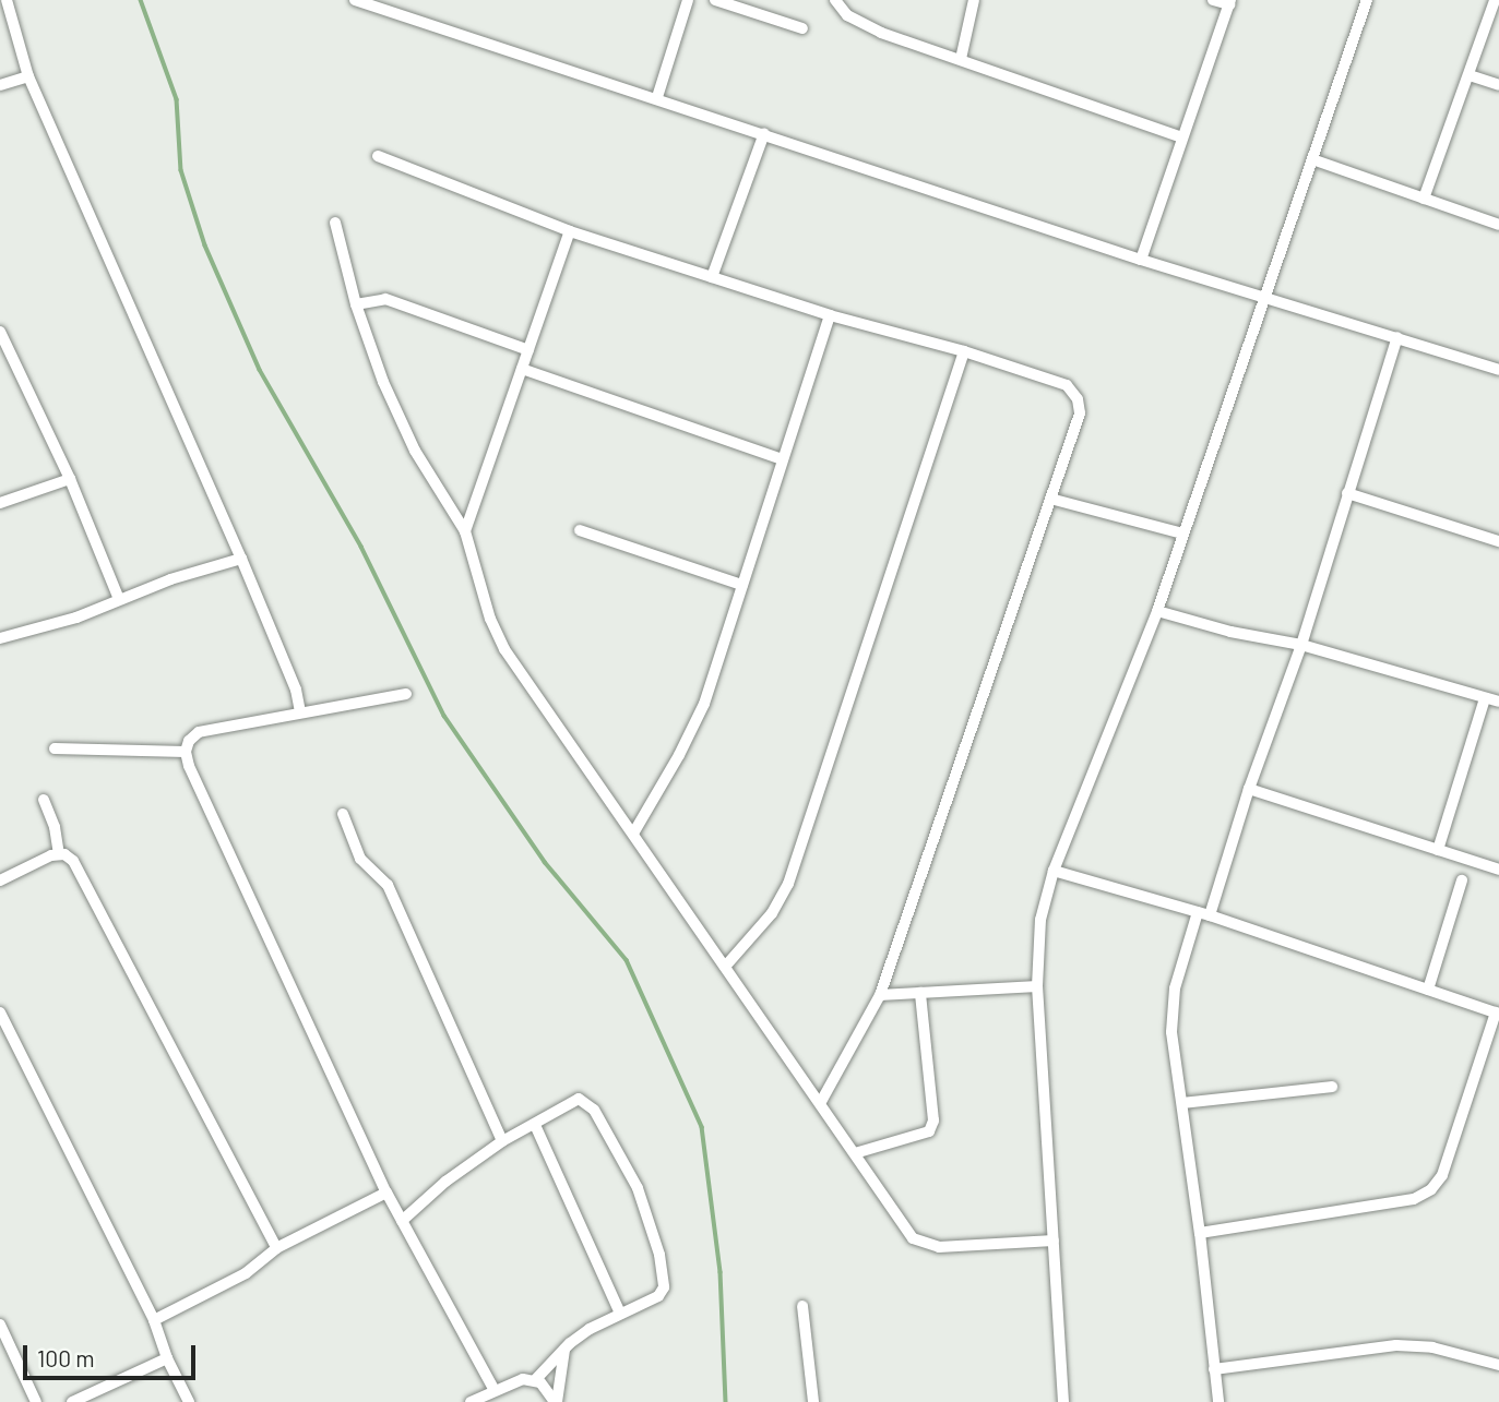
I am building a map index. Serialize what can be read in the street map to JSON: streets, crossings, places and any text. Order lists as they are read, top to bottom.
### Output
{
  "scale_bar": "100 m"
}
